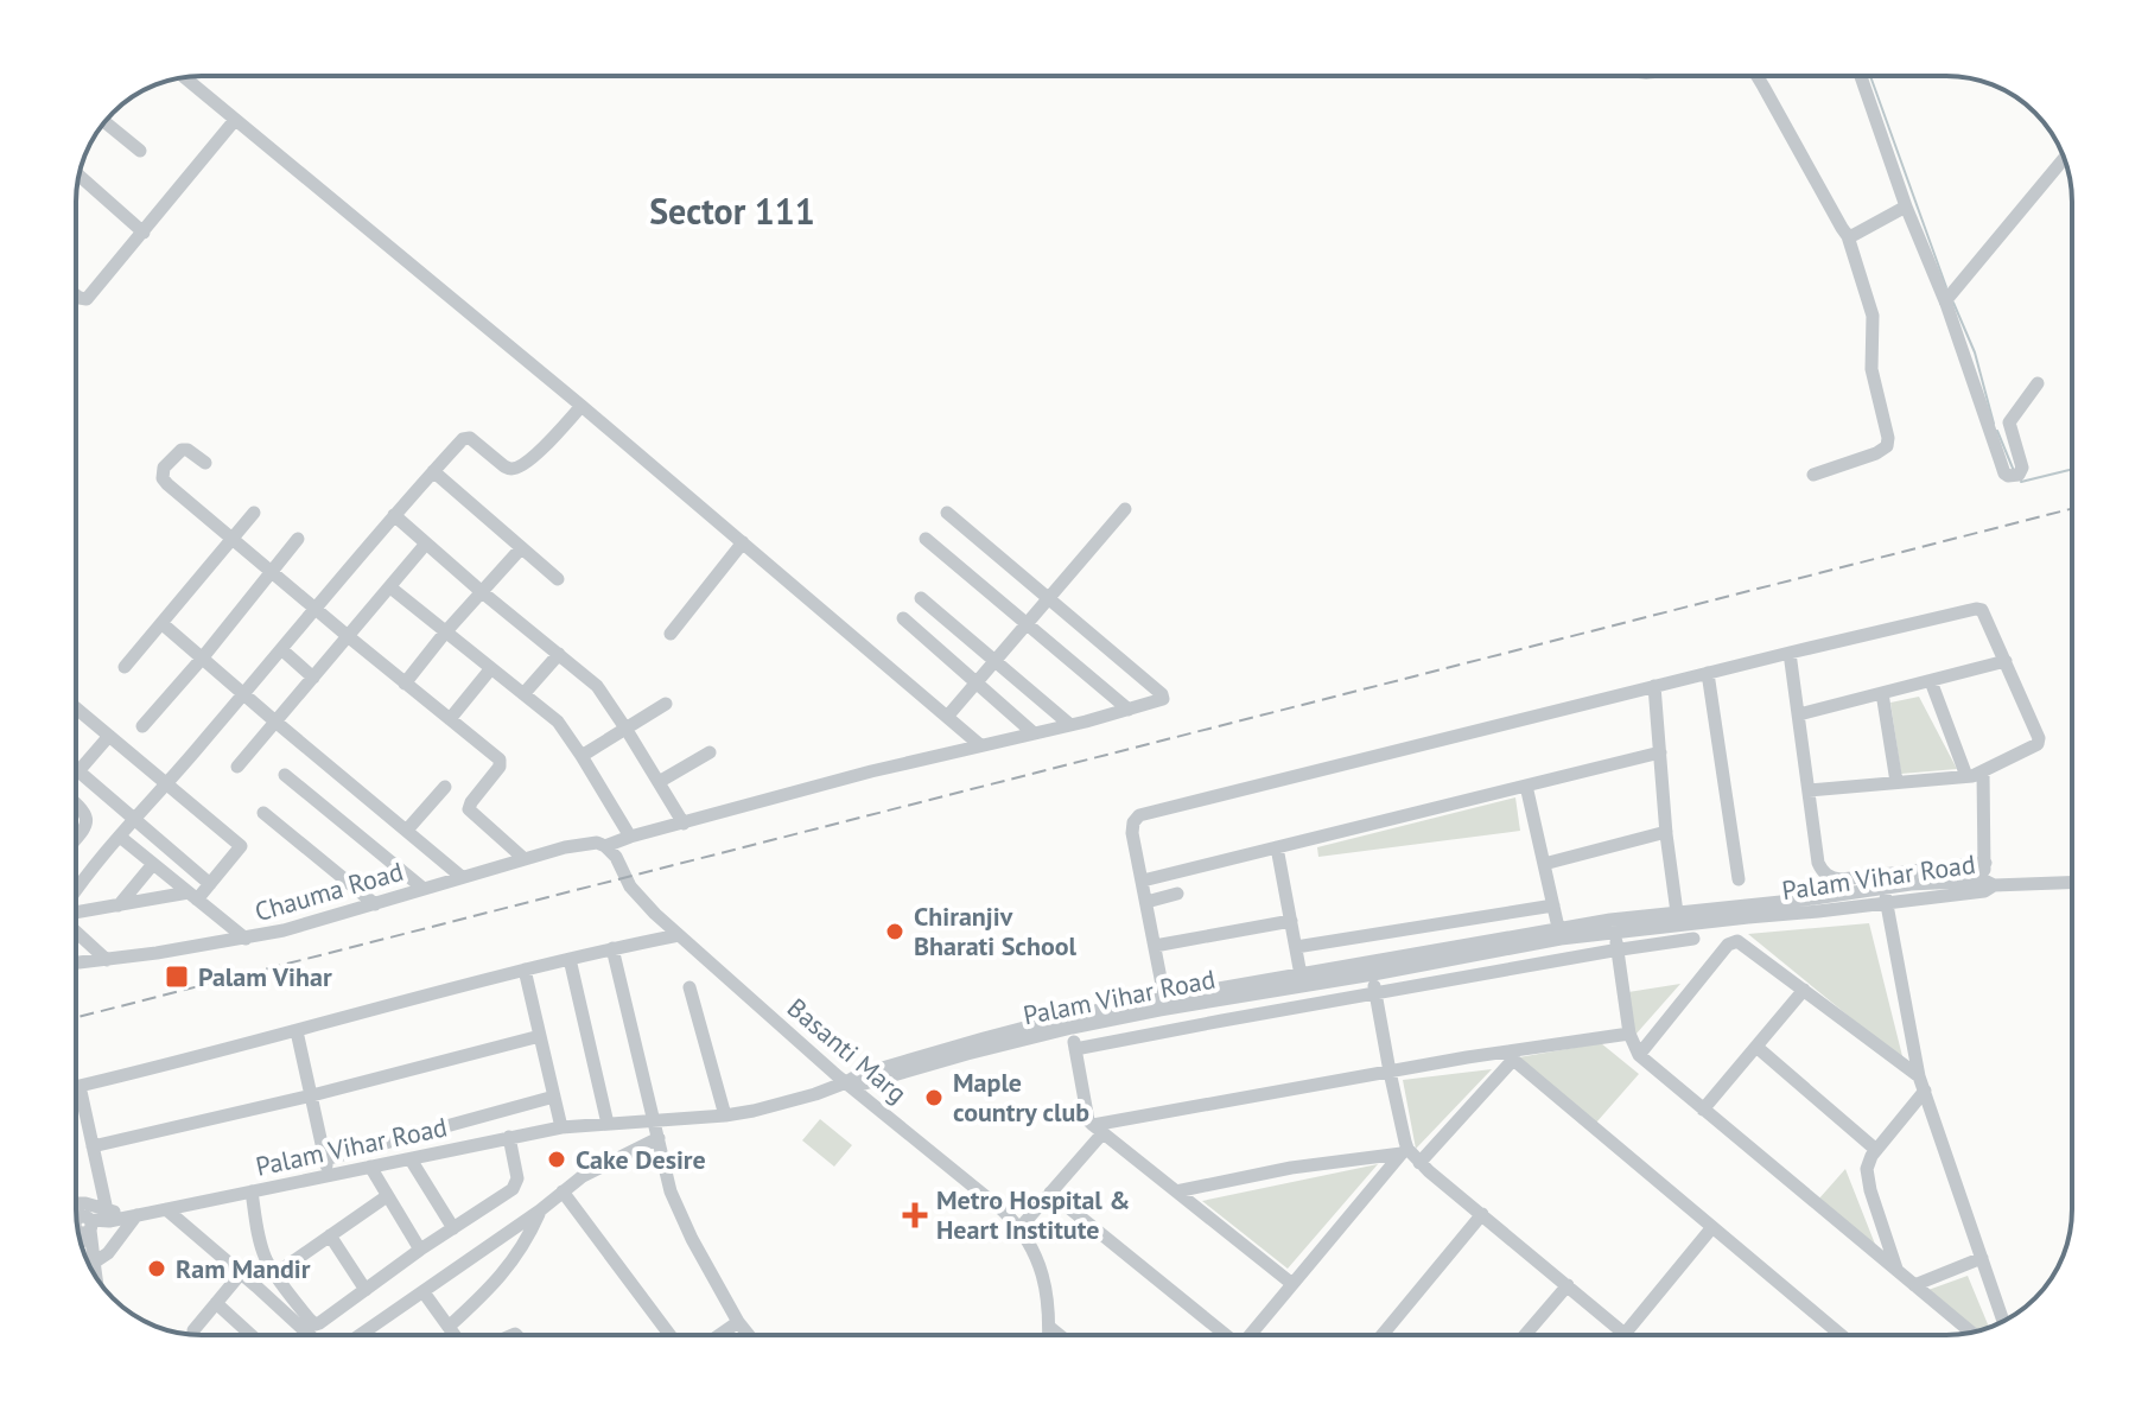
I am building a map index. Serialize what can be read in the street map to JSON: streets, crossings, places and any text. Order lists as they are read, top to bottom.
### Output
{
  "streets": {
    "street": ["Palam Vihar Road", "Chauma Road", "Basanti Marg"]
  },
  "crossings": [
    ["Palam Vihar Road", "Basanti Marg"],
    ["Chauma Road", "Basanti Marg"]
  ],
  "districts": ["Sector 111"],
  "places": {
    "other": [
      "Chiranjiv Bharati School",
      "Maple country club",
      "Cake Desire",
      "Ram Mandir"
    ],
    "transit": ["Palam Vihar"],
    "health": ["Metro Hospital & Heart Institute"]
  }
}
